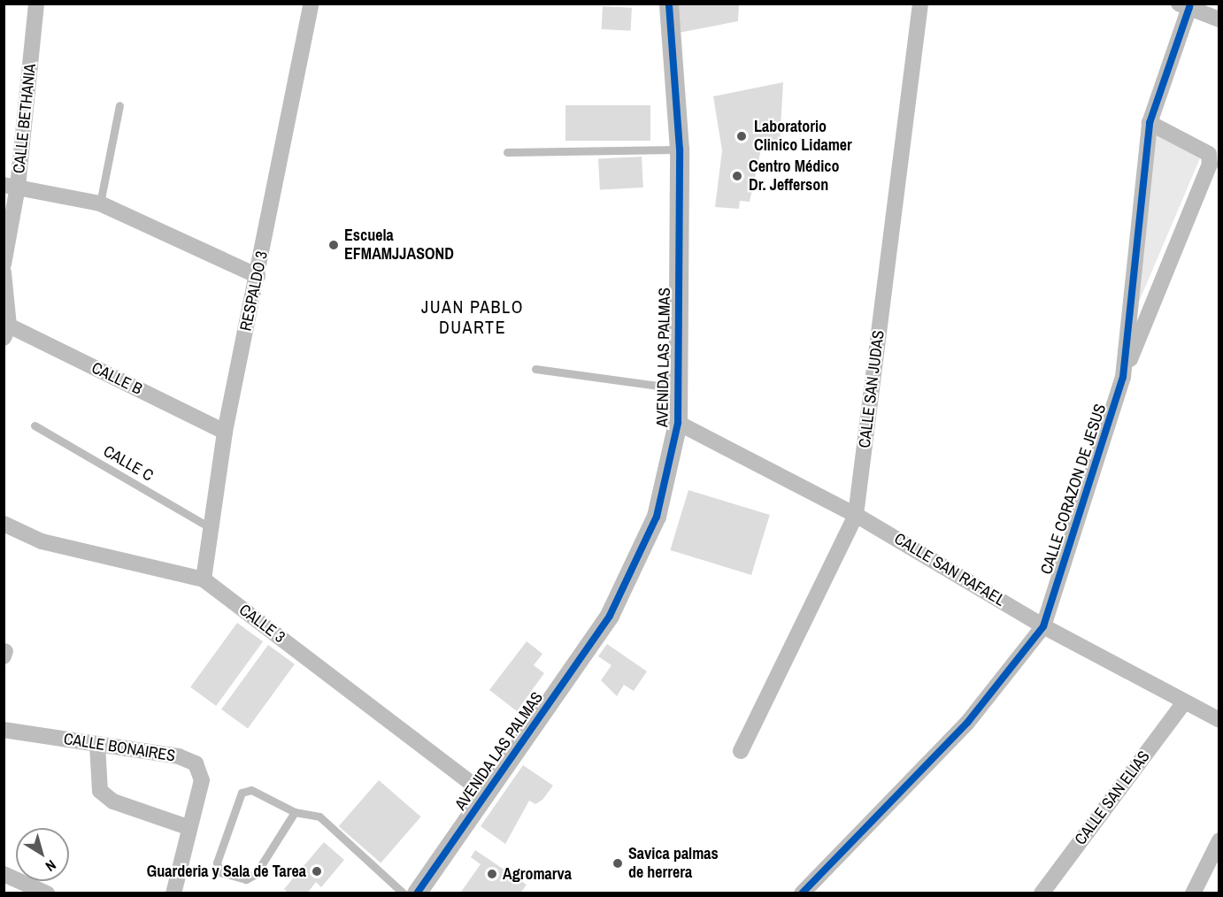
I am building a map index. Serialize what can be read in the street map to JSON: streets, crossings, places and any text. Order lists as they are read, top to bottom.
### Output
{
  "streets": {
    "street": [
      "CALLE BETHANIA",
      "RESPALDO 3",
      "AVENIDA LAS PALMAS",
      "CALLE B",
      "CALLE SAN JUDAS",
      "CALLE CORAZON DE JESUS",
      "CALLE SAN RAFAEL",
      "CALLE 3",
      "CALLE BONAIRES",
      "CALLE SAN ELIAS"
    ],
    "lane": ["CALLE C"]
  },
  "crossings": [
    ["RESPALDO 3", "CALLE B"],
    ["RESPALDO 3", "CALLE C"],
    ["RESPALDO 3", "CALLE 3"],
    ["AVENIDA LAS PALMAS", "CALLE SAN RAFAEL"],
    ["AVENIDA LAS PALMAS", "CALLE 3"],
    ["CALLE SAN JUDAS", "CALLE SAN RAFAEL"],
    ["CALLE CORAZON DE JESUS", "CALLE SAN RAFAEL"],
    ["CALLE SAN RAFAEL", "CALLE SAN ELIAS"]
  ],
  "districts": ["JUAN PABLO DUARTE"],
  "places": [
    "Laboratorio Clinico Lidamer",
    "Centro Médico Dr. Jefferson",
    "Escuela EFMAMJJASOND",
    "Savica palmas de herrera",
    "Guarderia y Sala de Tarea",
    "Agromarva"
  ],
  "north": "bottom right"
}
